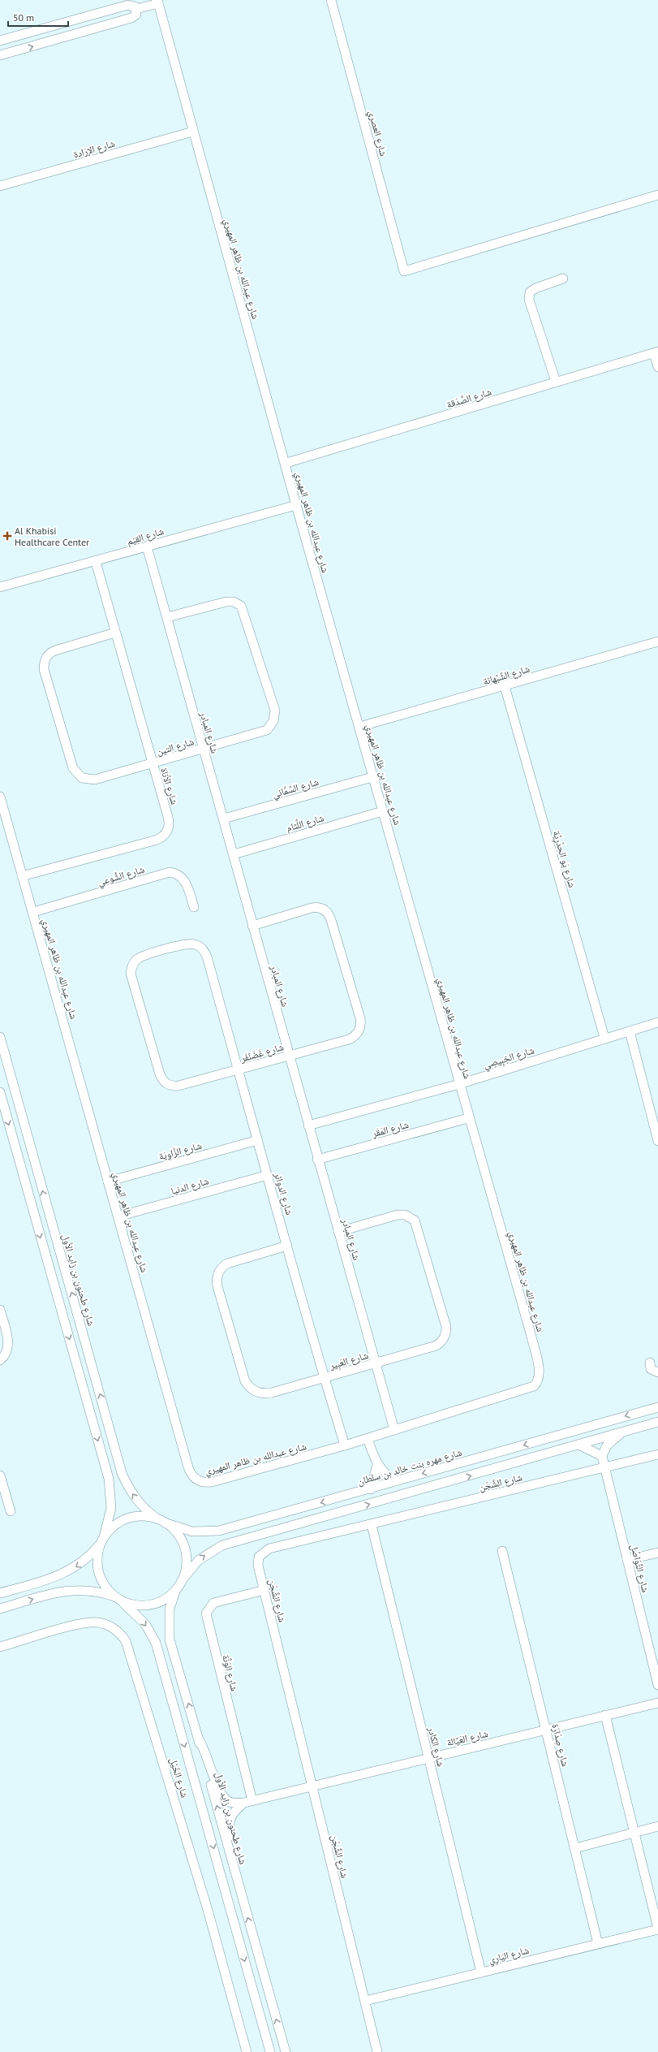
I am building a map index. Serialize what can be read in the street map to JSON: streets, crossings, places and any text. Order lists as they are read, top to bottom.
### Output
{
  "streets": {
    "street": [
      "شارع العصري",
      "شارع الإرَادة",
      "شارع عبدالله بن ظاهر المهيري",
      "شارع الصَّدَقة",
      "شارع القِيَم",
      "شارع الشَّبْهانة",
      "شارع المبادر",
      "شارع التين",
      "شارع الأناة",
      "شارع السِّمَّانِي",
      "شارع اللِّثام",
      "شارع يَو الحِدْرِيَّة",
      "شارع الشُّوعِي",
      "شارع غَضَنْفَر",
      "شارع الخِبِيصِي",
      "شارع المَقَر",
      "شارع الزَّاوِيَة",
      "شارع الدنيا",
      "شارع الدوائر",
      "شارع طحنون بن زايد الأول",
      "شارع العَبِير",
      "شارع مهره بنت خالد بن سلطان",
      "شارع الشَّجَن",
      "شارع التَّوَاصُل",
      "شارع الوَنَّة",
      "شارع العَيَّالة",
      "شارع صِدَارَة",
      "شارع الكادر",
      "شارع الخَيْل",
      "شارع اليَارِي"
    ]
  },
  "crossings": [
    ["شارع الإرَادة", "شارع عبدالله بن ظاهر المهيري"],
    ["شارع عبدالله بن ظاهر المهيري", "شارع الصَّدَقة"],
    ["شارع عبدالله بن ظاهر المهيري", "شارع القِيَم"],
    ["شارع عبدالله بن ظاهر المهيري", "شارع الشَّبْهانة"],
    ["شارع عبدالله بن ظاهر المهيري", "شارع المبادر"],
    ["شارع عبدالله بن ظاهر المهيري", "شارع الأناة"],
    ["شارع عبدالله بن ظاهر المهيري", "شارع السِّمَّانِي"],
    ["شارع عبدالله بن ظاهر المهيري", "شارع اللِّثام"],
    ["شارع عبدالله بن ظاهر المهيري", "شارع الشُّوعِي"],
    ["شارع عبدالله بن ظاهر المهيري", "شارع الخِبِيصِي"],
    ["شارع عبدالله بن ظاهر المهيري", "شارع المَقَر"],
    ["شارع عبدالله بن ظاهر المهيري", "شارع الزَّاوِيَة"],
    ["شارع عبدالله بن ظاهر المهيري", "شارع الدنيا"],
    ["شارع عبدالله بن ظاهر المهيري", "شارع الدوائر"],
    ["شارع القِيَم", "شارع المبادر"],
    ["شارع القِيَم", "شارع الأناة"],
    ["شارع الشَّبْهانة", "شارع يَو الحِدْرِيَّة"],
    ["شارع المبادر", "شارع التين"],
    ["شارع المبادر", "شارع السِّمَّانِي"],
    ["شارع المبادر", "شارع اللِّثام"],
    ["شارع المبادر", "شارع غَضَنْفَر"],
    ["شارع المبادر", "شارع الخِبِيصِي"],
    ["شارع المبادر", "شارع المَقَر"],
    ["شارع المبادر", "شارع العَبِير"],
    ["شارع التين", "شارع الأناة"],
    ["شارع يَو الحِدْرِيَّة", "شارع الخِبِيصِي"],
    ["شارع غَضَنْفَر", "شارع الدوائر"],
    ["شارع الزَّاوِيَة", "شارع الدوائر"],
    ["شارع الدنيا", "شارع الدوائر"],
    ["شارع الدوائر", "شارع العَبِير"],
    ["شارع طحنون بن زايد الأول", "شارع مهره بنت خالد بن سلطان"],
    ["شارع طحنون بن زايد الأول", "شارع العَيَّالة"],
    ["شارع الشَّجَن", "شارع التَّوَاصُل"],
    ["شارع الشَّجَن", "شارع الوَنَّة"],
    ["شارع الشَّجَن", "شارع العَيَّالة"],
    ["شارع الشَّجَن", "شارع الكادر"],
    ["شارع الشَّجَن", "شارع اليَارِي"],
    ["شارع الوَنَّة", "شارع العَيَّالة"],
    ["شارع العَيَّالة", "شارع صِدَارَة"],
    ["شارع العَيَّالة", "شارع الكادر"],
    ["شارع صِدَارَة", "شارع اليَارِي"],
    ["شارع الكادر", "شارع اليَارِي"]
  ],
  "places": {
    "health": ["Al Khabisi Healthcare Center"]
  },
  "scale_bar": "50 m"
}
